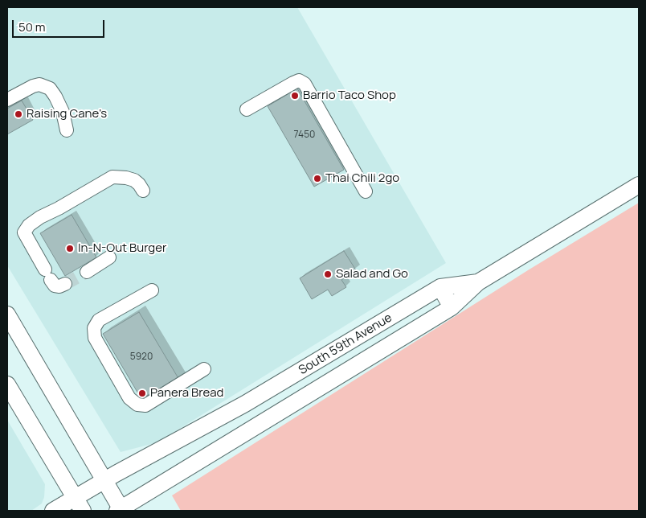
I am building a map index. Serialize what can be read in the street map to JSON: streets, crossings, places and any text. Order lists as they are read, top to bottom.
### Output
{
  "streets": {
    "main road": ["South 59th Avenue"]
  },
  "places": [
    "Barrio Taco Shop",
    "Raising Cane's",
    "Thai Chili 2go",
    "In-N-Out Burger",
    "Salad and Go",
    "Panera Bread"
  ],
  "house_numbers": ["7450", "5920"],
  "scale_bar": "50 m"
}
